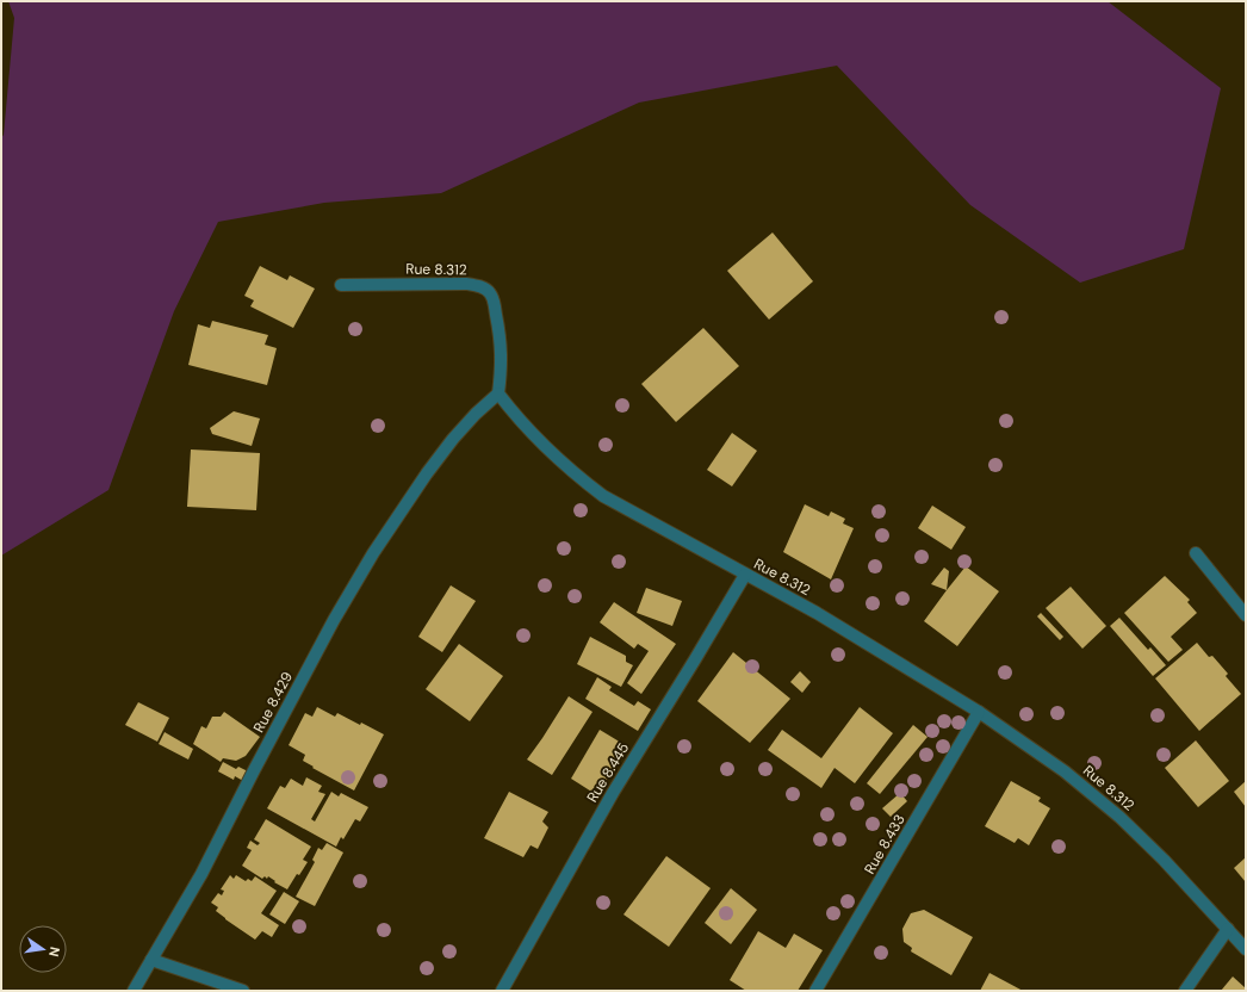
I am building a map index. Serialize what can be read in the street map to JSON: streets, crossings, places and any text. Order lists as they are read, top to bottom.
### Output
{
  "streets": {
    "street": [
      "Rue 8.312",
      "Rue 8.429",
      "Rue 8.445",
      "Rue 8.433"
    ]
  },
  "crossings": [
    ["Rue 8.312", "Rue 8.429"],
    ["Rue 8.312", "Rue 8.445"],
    ["Rue 8.312", "Rue 8.433"]
  ],
  "north": "right"
}
